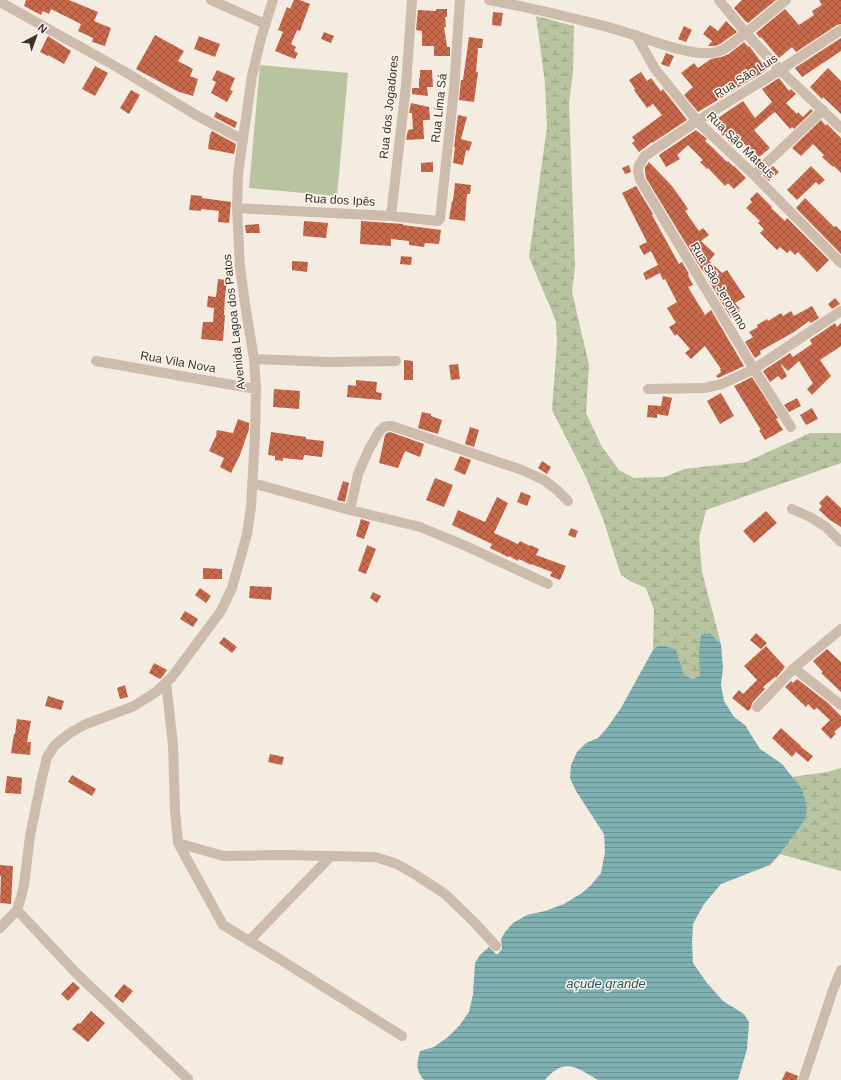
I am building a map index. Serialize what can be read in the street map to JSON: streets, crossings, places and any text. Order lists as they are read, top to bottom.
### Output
{
  "streets": {
    "street": [
      "Rua São Luis",
      "Rua dos Jogadores",
      "Rua Lima Sá",
      "Rua São Mateus",
      "Rua dos Ipês",
      "Rua São Jeronimo",
      "Avenida Lagoa dos Patos",
      "Rua Vila Nova"
    ]
  },
  "crossings": [
    ["Rua São Luis", "Rua São Mateus"],
    ["Rua São Luis", "Rua São Jeronimo"],
    ["Rua dos Jogadores", "Rua dos Ipês"],
    ["Rua Lima Sá", "Rua dos Ipês"],
    ["Rua dos Ipês", "Avenida Lagoa dos Patos"],
    ["Avenida Lagoa dos Patos", "Rua Vila Nova"]
  ],
  "water": ["açude grande"],
  "north": "top right"
}
